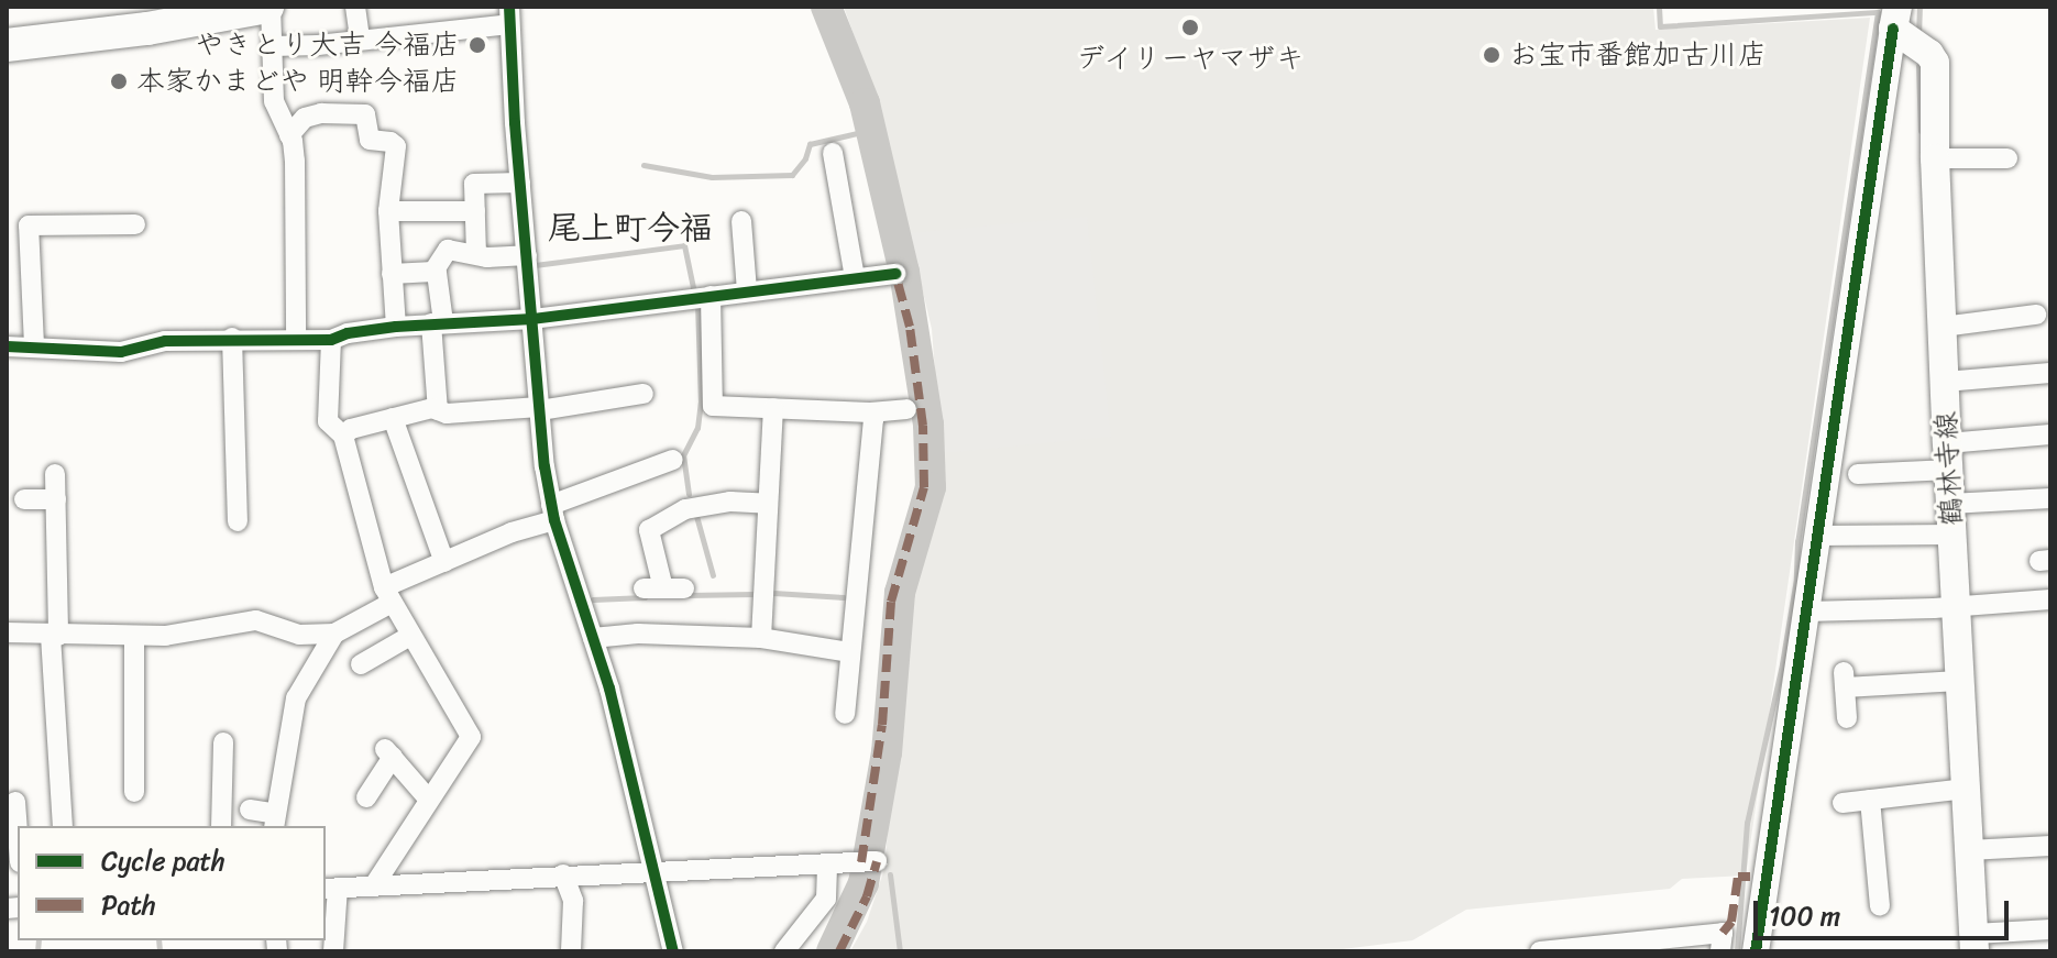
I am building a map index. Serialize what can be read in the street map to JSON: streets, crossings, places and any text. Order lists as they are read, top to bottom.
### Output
{
  "streets": {
    "main road": ["鶴林寺線"]
  },
  "districts": ["尾上町今福"],
  "places": [
    "デイリーヤマザキ",
    "やきとり大吉 今福店",
    "お宝市番館加古川店",
    "本家かまどや 明幹今福店"
  ],
  "legend": ["Cycle path", "Path"],
  "scale_bar": "100 m"
}
